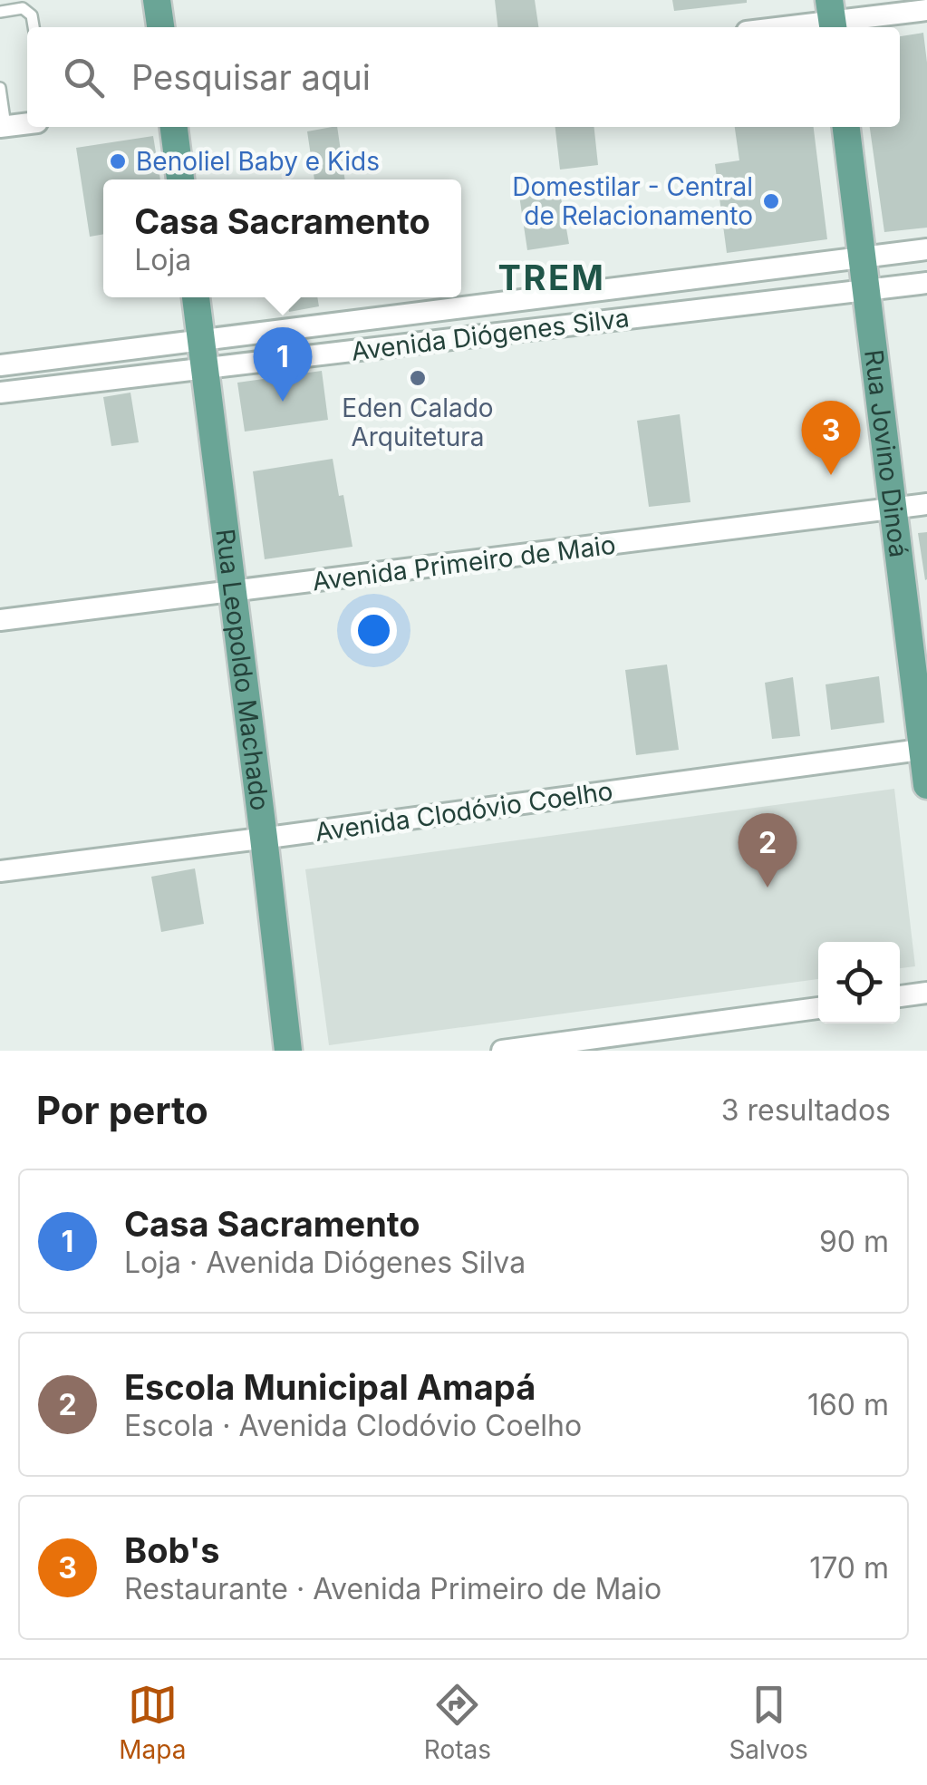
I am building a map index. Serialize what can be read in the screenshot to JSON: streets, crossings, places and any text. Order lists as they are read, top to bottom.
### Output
{
  "streets": {
    "main road": ["Rua Jovino Dinoá", "Rua Leopoldo Machado"],
    "street": ["Avenida Diógenes Silva", "Avenida Primeiro de Maio", "Avenida Clodóvio Coelho"]
  },
  "crossings": [
    ["Avenida Diógenes Silva", "Rua Jovino Dinoá"],
    ["Avenida Diógenes Silva", "Rua Leopoldo Machado"],
    ["Rua Jovino Dinoá", "Avenida Primeiro de Maio"],
    ["Rua Jovino Dinoá", "Avenida Clodóvio Coelho"],
    ["Avenida Primeiro de Maio", "Rua Leopoldo Machado"],
    ["Rua Leopoldo Machado", "Avenida Clodóvio Coelho"]
  ],
  "districts": ["TREM"],
  "places": ["Benoliel Baby e Kids", "Domestilar - Central de Relacionamento", "Eden Calado Arquitetura"],
  "page": {
    "search": "Pesquisar aqui",
    "popup": ["Casa Sacramento", "Loja"],
    "pins": ["1", "3", "2"],
    "heading": ["Por perto", "3 resultados"],
    "list": [
      {
        "mark": "1",
        "name": "Casa Sacramento",
        "note": "Loja · Avenida Diógenes Silva",
        "value": "90 m"
      },
      {
        "mark": "2",
        "name": "Escola Municipal Amapá",
        "note": "Escola · Avenida Clodóvio Coelho",
        "value": "160 m"
      },
      {
        "mark": "3",
        "name": "Bob's",
        "note": "Restaurante · Avenida Primeiro de Maio",
        "value": "170 m"
      }
    ],
    "nav": ["Mapa", "Rotas", "Salvos"]
  }
}
